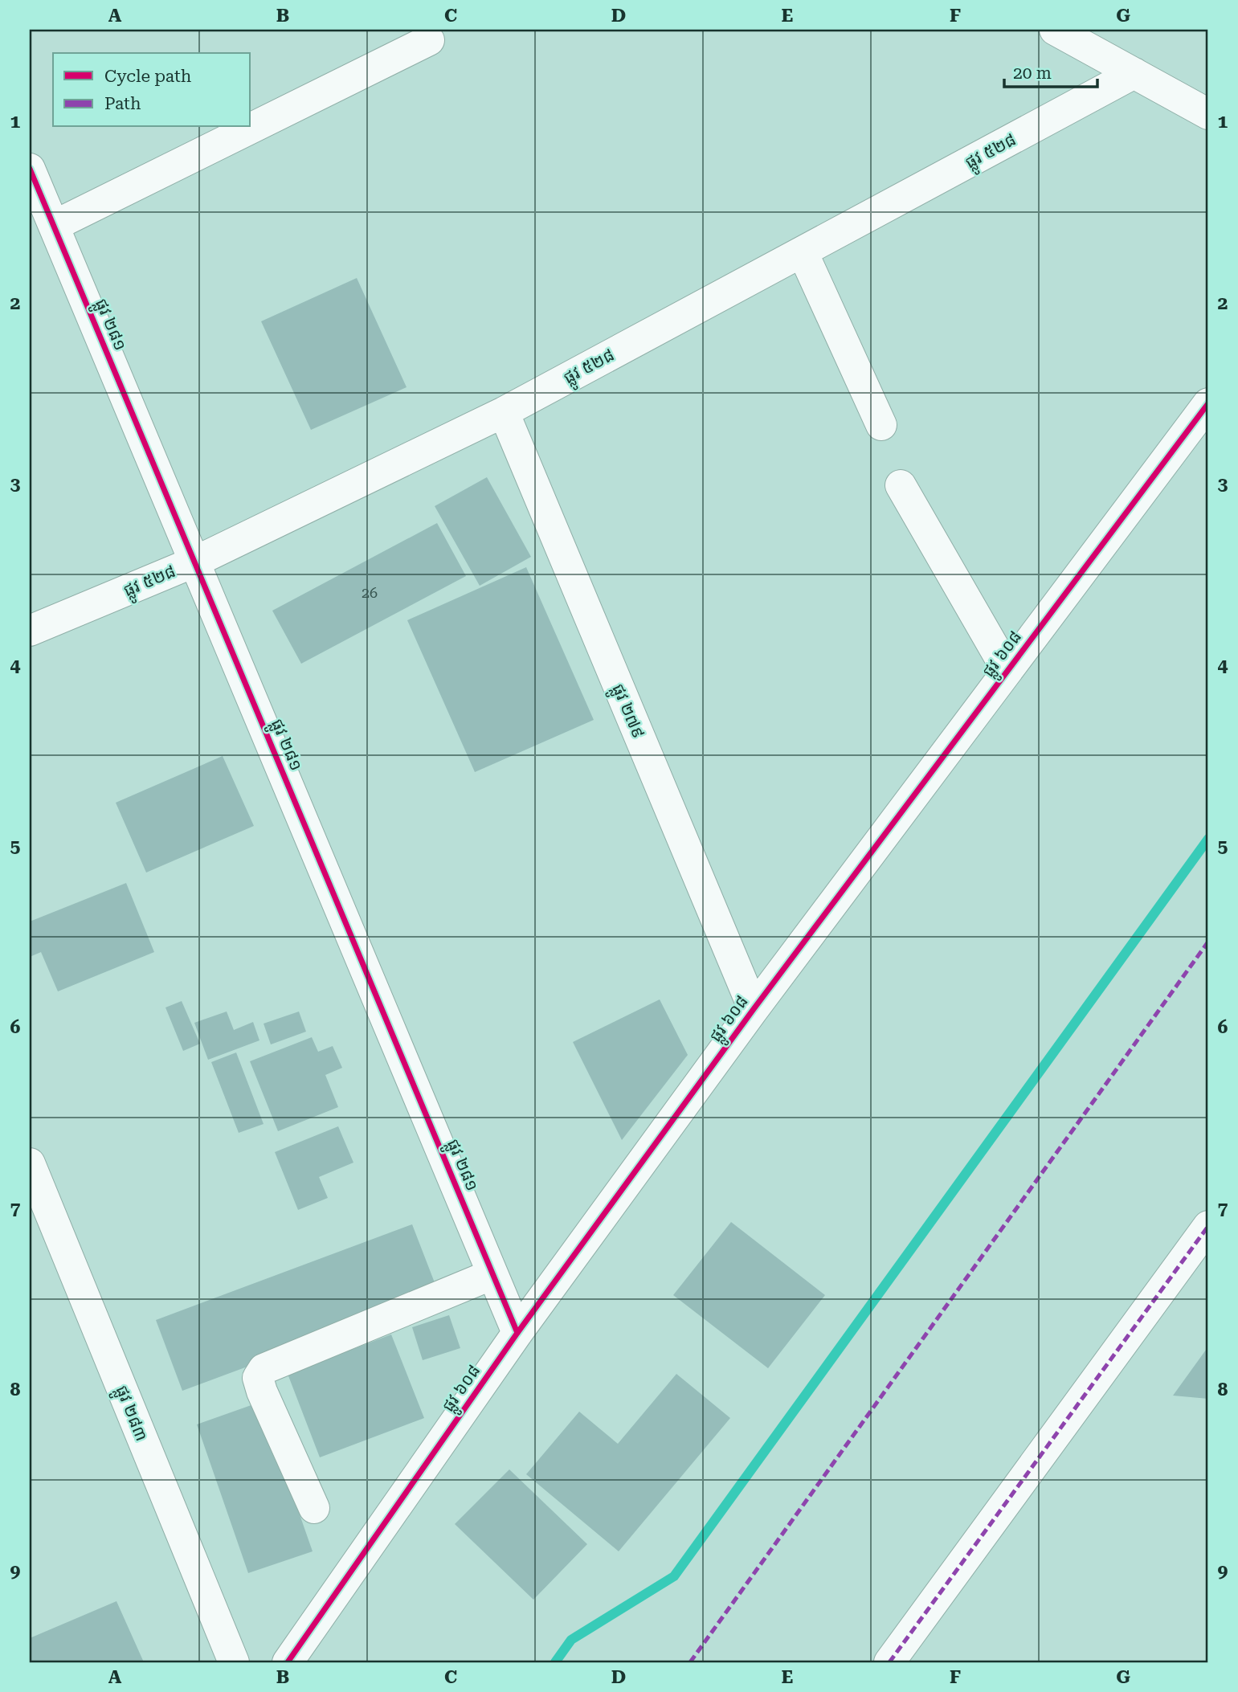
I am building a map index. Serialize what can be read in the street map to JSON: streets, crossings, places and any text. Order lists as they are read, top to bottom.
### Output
{
  "streets": {
    "street": [
      "ផ្លូវ ៥២៨",
      "ផ្លូវ ២៨១",
      "ផ្លូវ ៦០៨",
      "ផ្លូវ ២៧៩",
      "ផ្លូវ ២៨៣"
    ]
  },
  "crossings": [
    ["ផ្លូវ ៥២៨", "ផ្លូវ ២៨១"],
    ["ផ្លូវ ៥២៨", "ផ្លូវ ២៧៩"],
    ["ផ្លូវ ២៨១", "ផ្លូវ ៦០៨"],
    ["ផ្លូវ ៦០៨", "ផ្លូវ ២៧៩"]
  ],
  "house_numbers": ["26"],
  "legend": ["Cycle path", "Path"],
  "scale_bar": "20 m",
  "grid": {
    "columns": [
      "A",
      "B",
      "C",
      "D",
      "E",
      "F",
      "G"
    ],
    "rows": [
      "1",
      "2",
      "3",
      "4",
      "5",
      "6",
      "7",
      "8",
      "9"
    ]
  }
}
